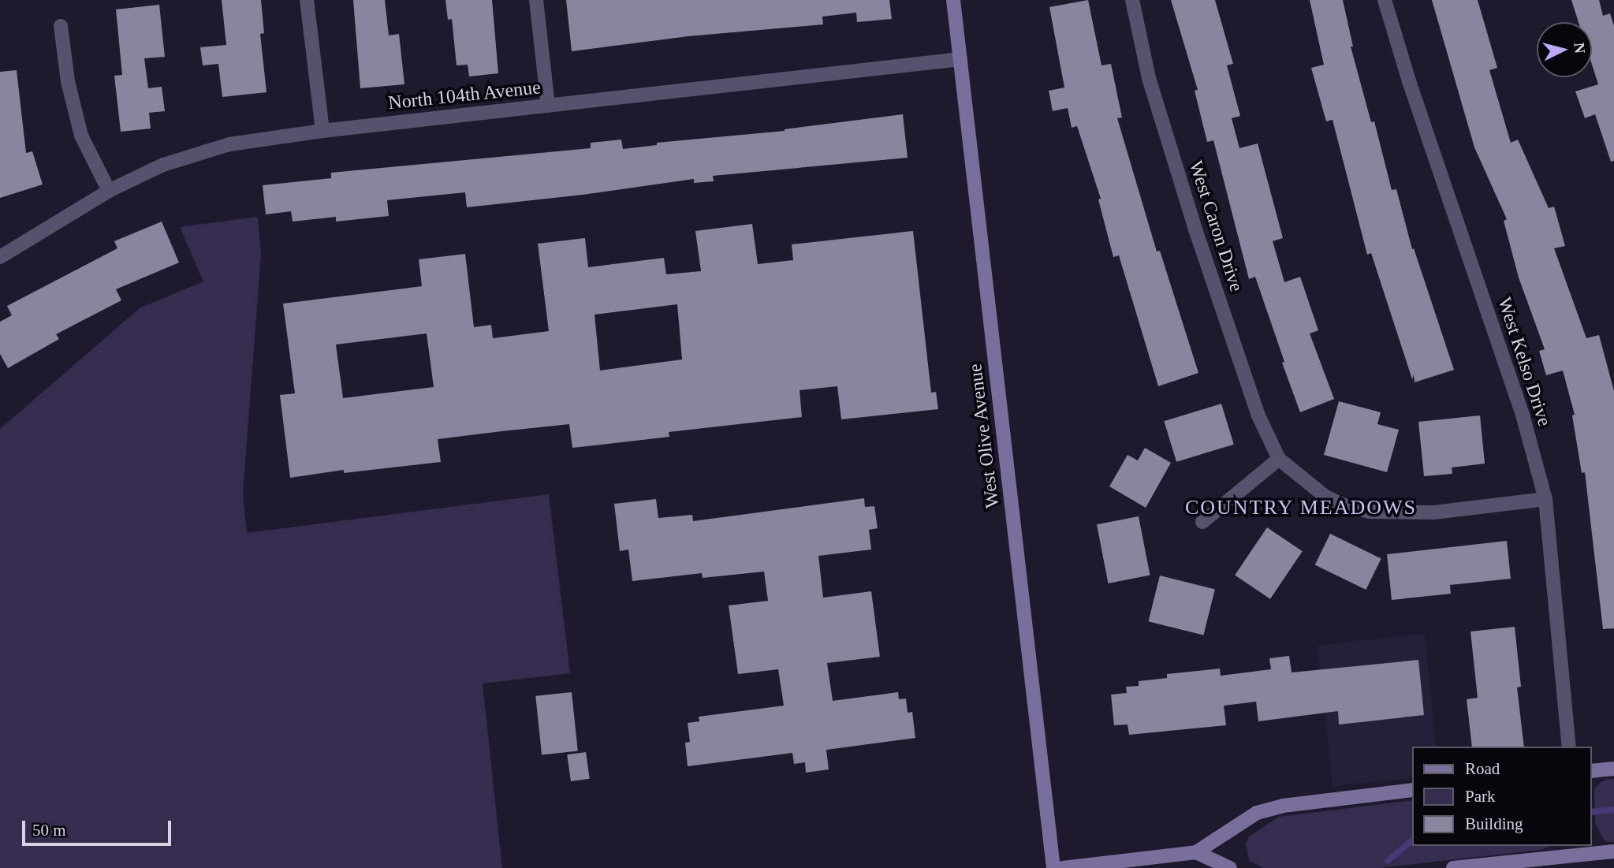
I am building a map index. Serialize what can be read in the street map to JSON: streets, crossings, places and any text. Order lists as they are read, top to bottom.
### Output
{
  "streets": {
    "main road": ["West Olive Avenue"],
    "street": ["North 104th Avenue", "West Caron Drive", "West Kelso Drive"]
  },
  "crossings": [
    ["North 104th Avenue", "West Olive Avenue"],
    ["West Caron Drive", "West Kelso Drive"]
  ],
  "districts": ["COUNTRY MEADOWS"],
  "legend": ["Road", "Park", "Building"],
  "scale_bar": "50 m",
  "north": "right"
}
